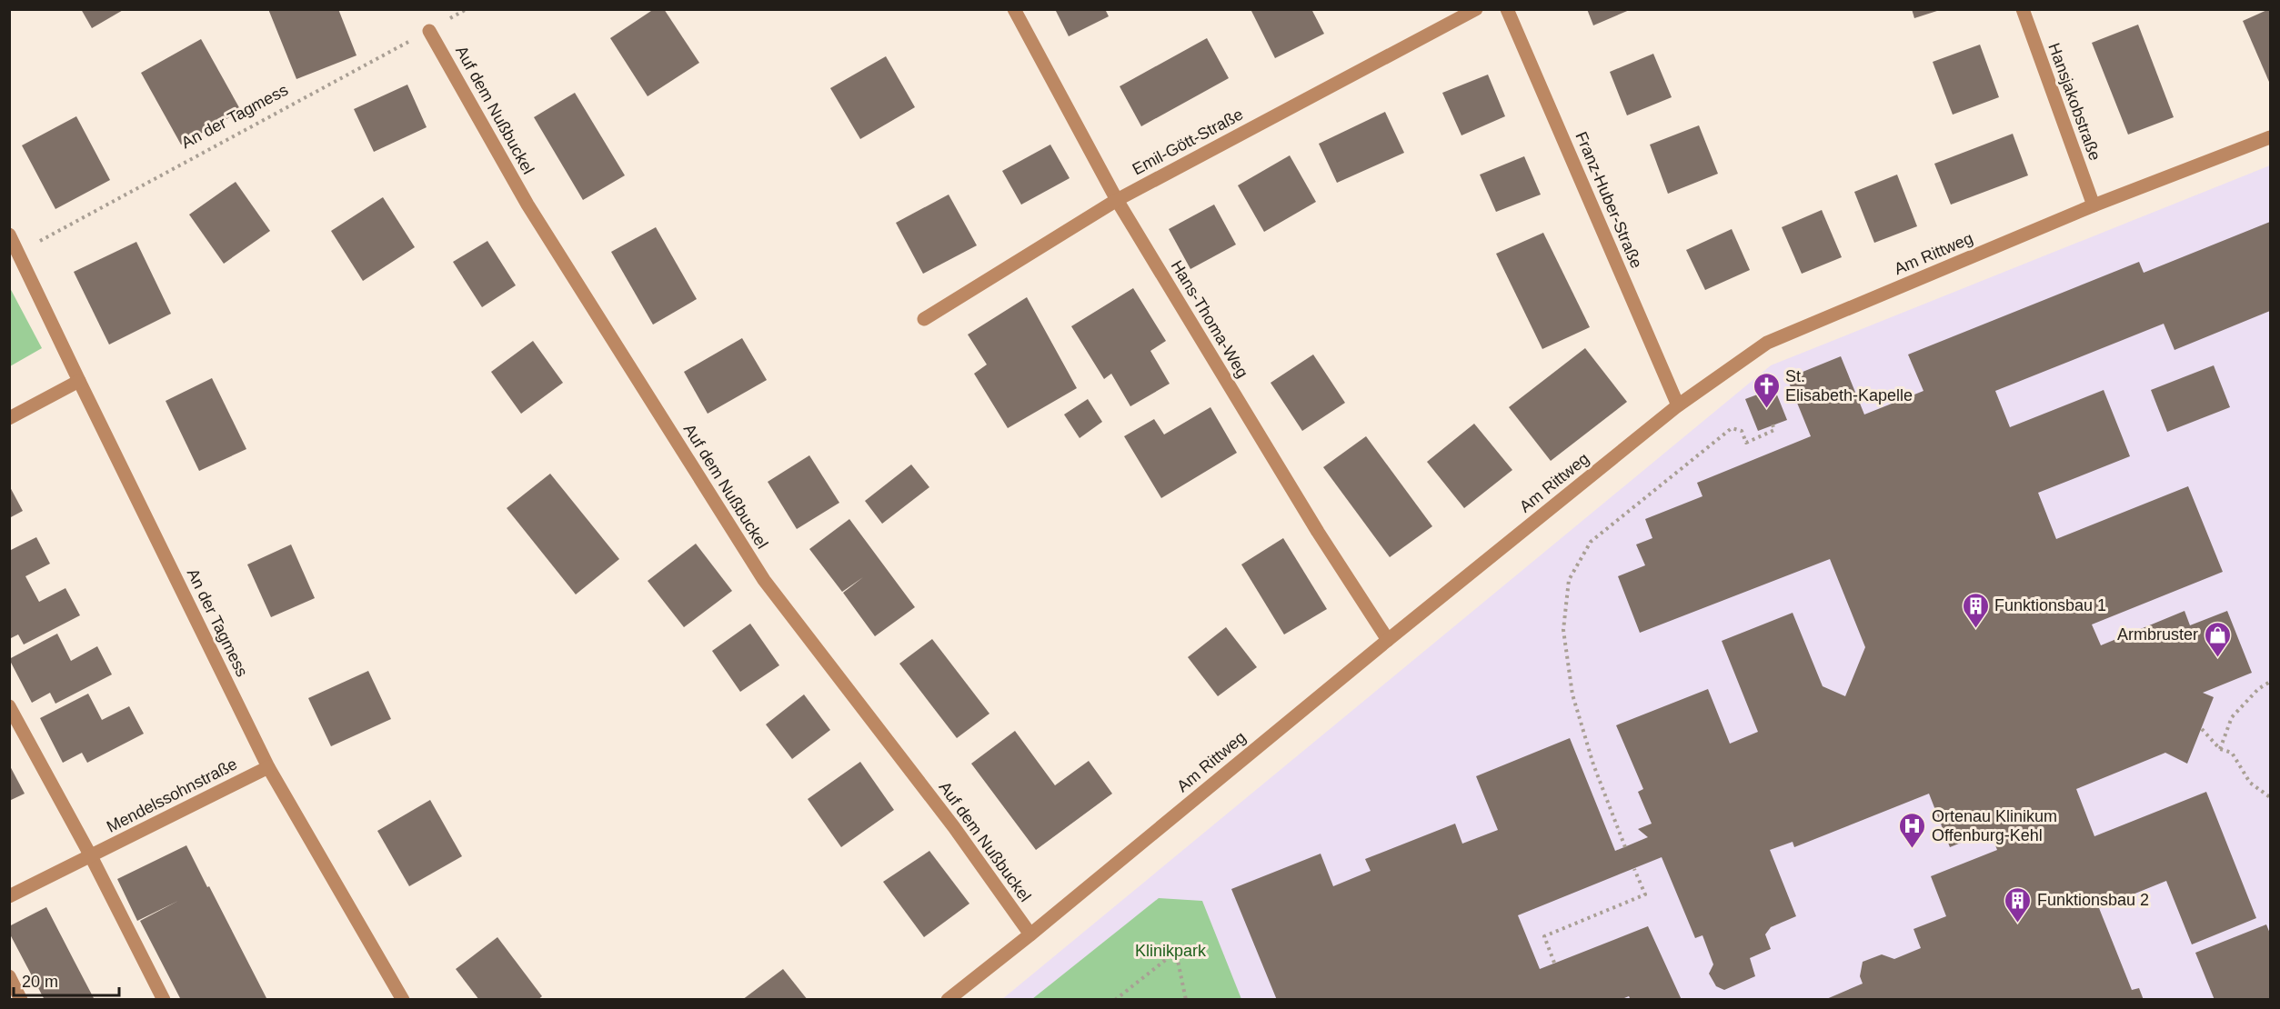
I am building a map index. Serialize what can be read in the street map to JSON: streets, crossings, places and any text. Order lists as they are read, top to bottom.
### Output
{
  "streets": {
    "street": [
      "Hansjakobstraße",
      "Auf dem Nußbuckel",
      "An der Tagmess",
      "Emil-Gött-Straße",
      "Franz-Huber-Straße",
      "Am Rittweg",
      "Hans-Thoma-Weg",
      "Mendelssohnstraße"
    ]
  },
  "crossings": [
    ["Hansjakobstraße", "Am Rittweg"],
    ["Auf dem Nußbuckel", "An der Tagmess"],
    ["Auf dem Nußbuckel", "Am Rittweg"],
    ["An der Tagmess", "Mendelssohnstraße"],
    ["Emil-Gött-Straße", "Hans-Thoma-Weg"],
    ["Franz-Huber-Straße", "Am Rittweg"],
    ["Am Rittweg", "Hans-Thoma-Weg"]
  ],
  "parks": ["Klinikpark"],
  "places": {
    "church": ["St. Elisabeth-Kapelle"],
    "building": ["Funktionsbau 1", "Funktionsbau 2"],
    "shop": ["Armbruster"],
    "hospital": ["Ortenau Klinikum Offenburg-Kehl"]
  },
  "scale_bar": "20 m"
}
